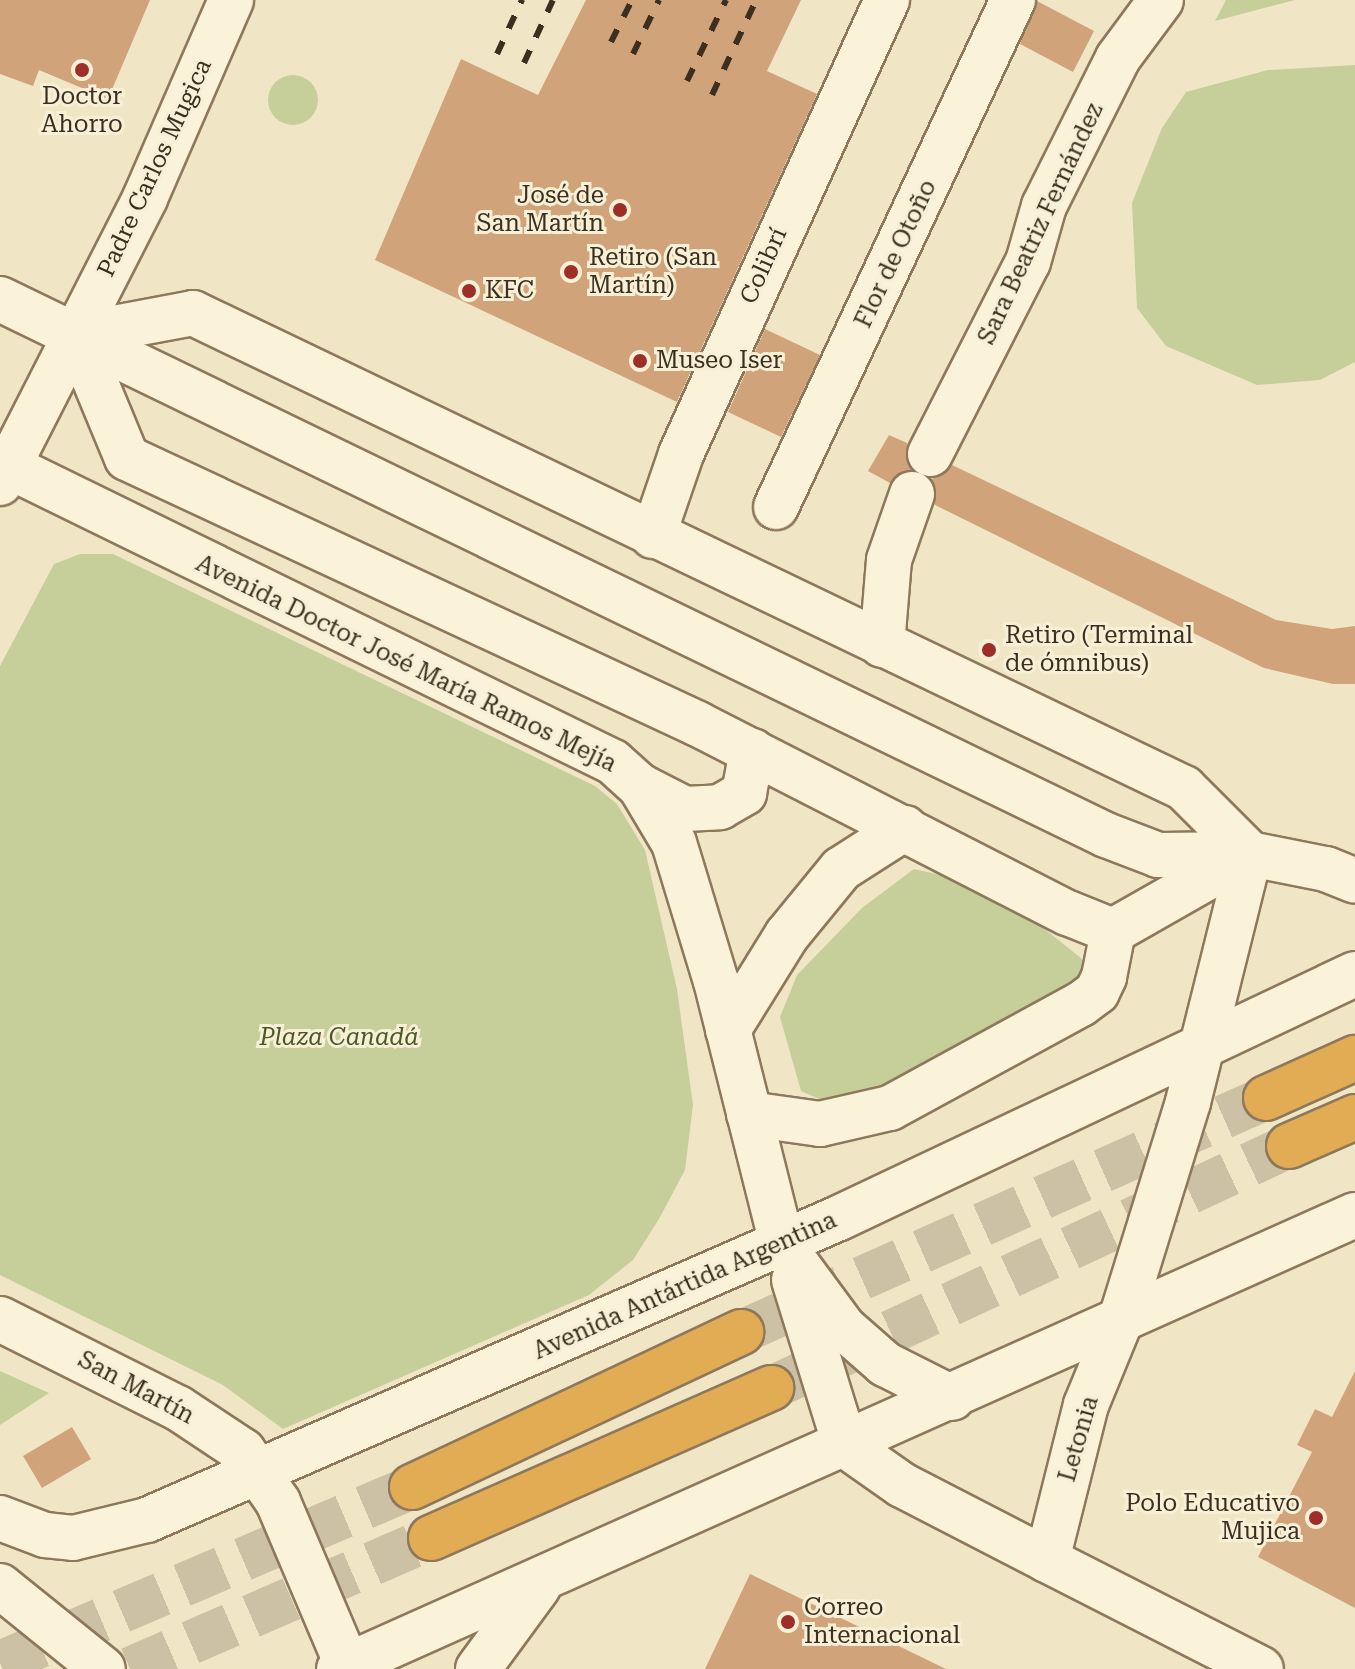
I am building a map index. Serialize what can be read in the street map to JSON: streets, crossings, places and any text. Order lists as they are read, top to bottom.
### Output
{
  "streets": {
    "main road": [
      "Padre Carlos Mugica",
      "Sara Beatriz Fernández",
      "Flor de Otoño",
      "Colibrí",
      "Avenida Doctor José María Ramos Mejía",
      "Avenida Antártida Argentina",
      "San Martín",
      "Letonia"
    ]
  },
  "crossings": [
    ["Padre Carlos Mugica", "Avenida Doctor José María Ramos Mejía"],
    ["Avenida Doctor José María Ramos Mejía", "Avenida Antártida Argentina"],
    ["Avenida Antártida Argentina", "San Martín"]
  ],
  "parks": ["Plaza Canadá"],
  "places": [
    "Doctor Ahorro",
    "José de San Martín",
    "Retiro (San Martín)",
    "KFC",
    "Museo Iser",
    "Retiro (Terminal de ómnibus)",
    "Polo Educativo Mujica",
    "Correo Internacional"
  ]
}
